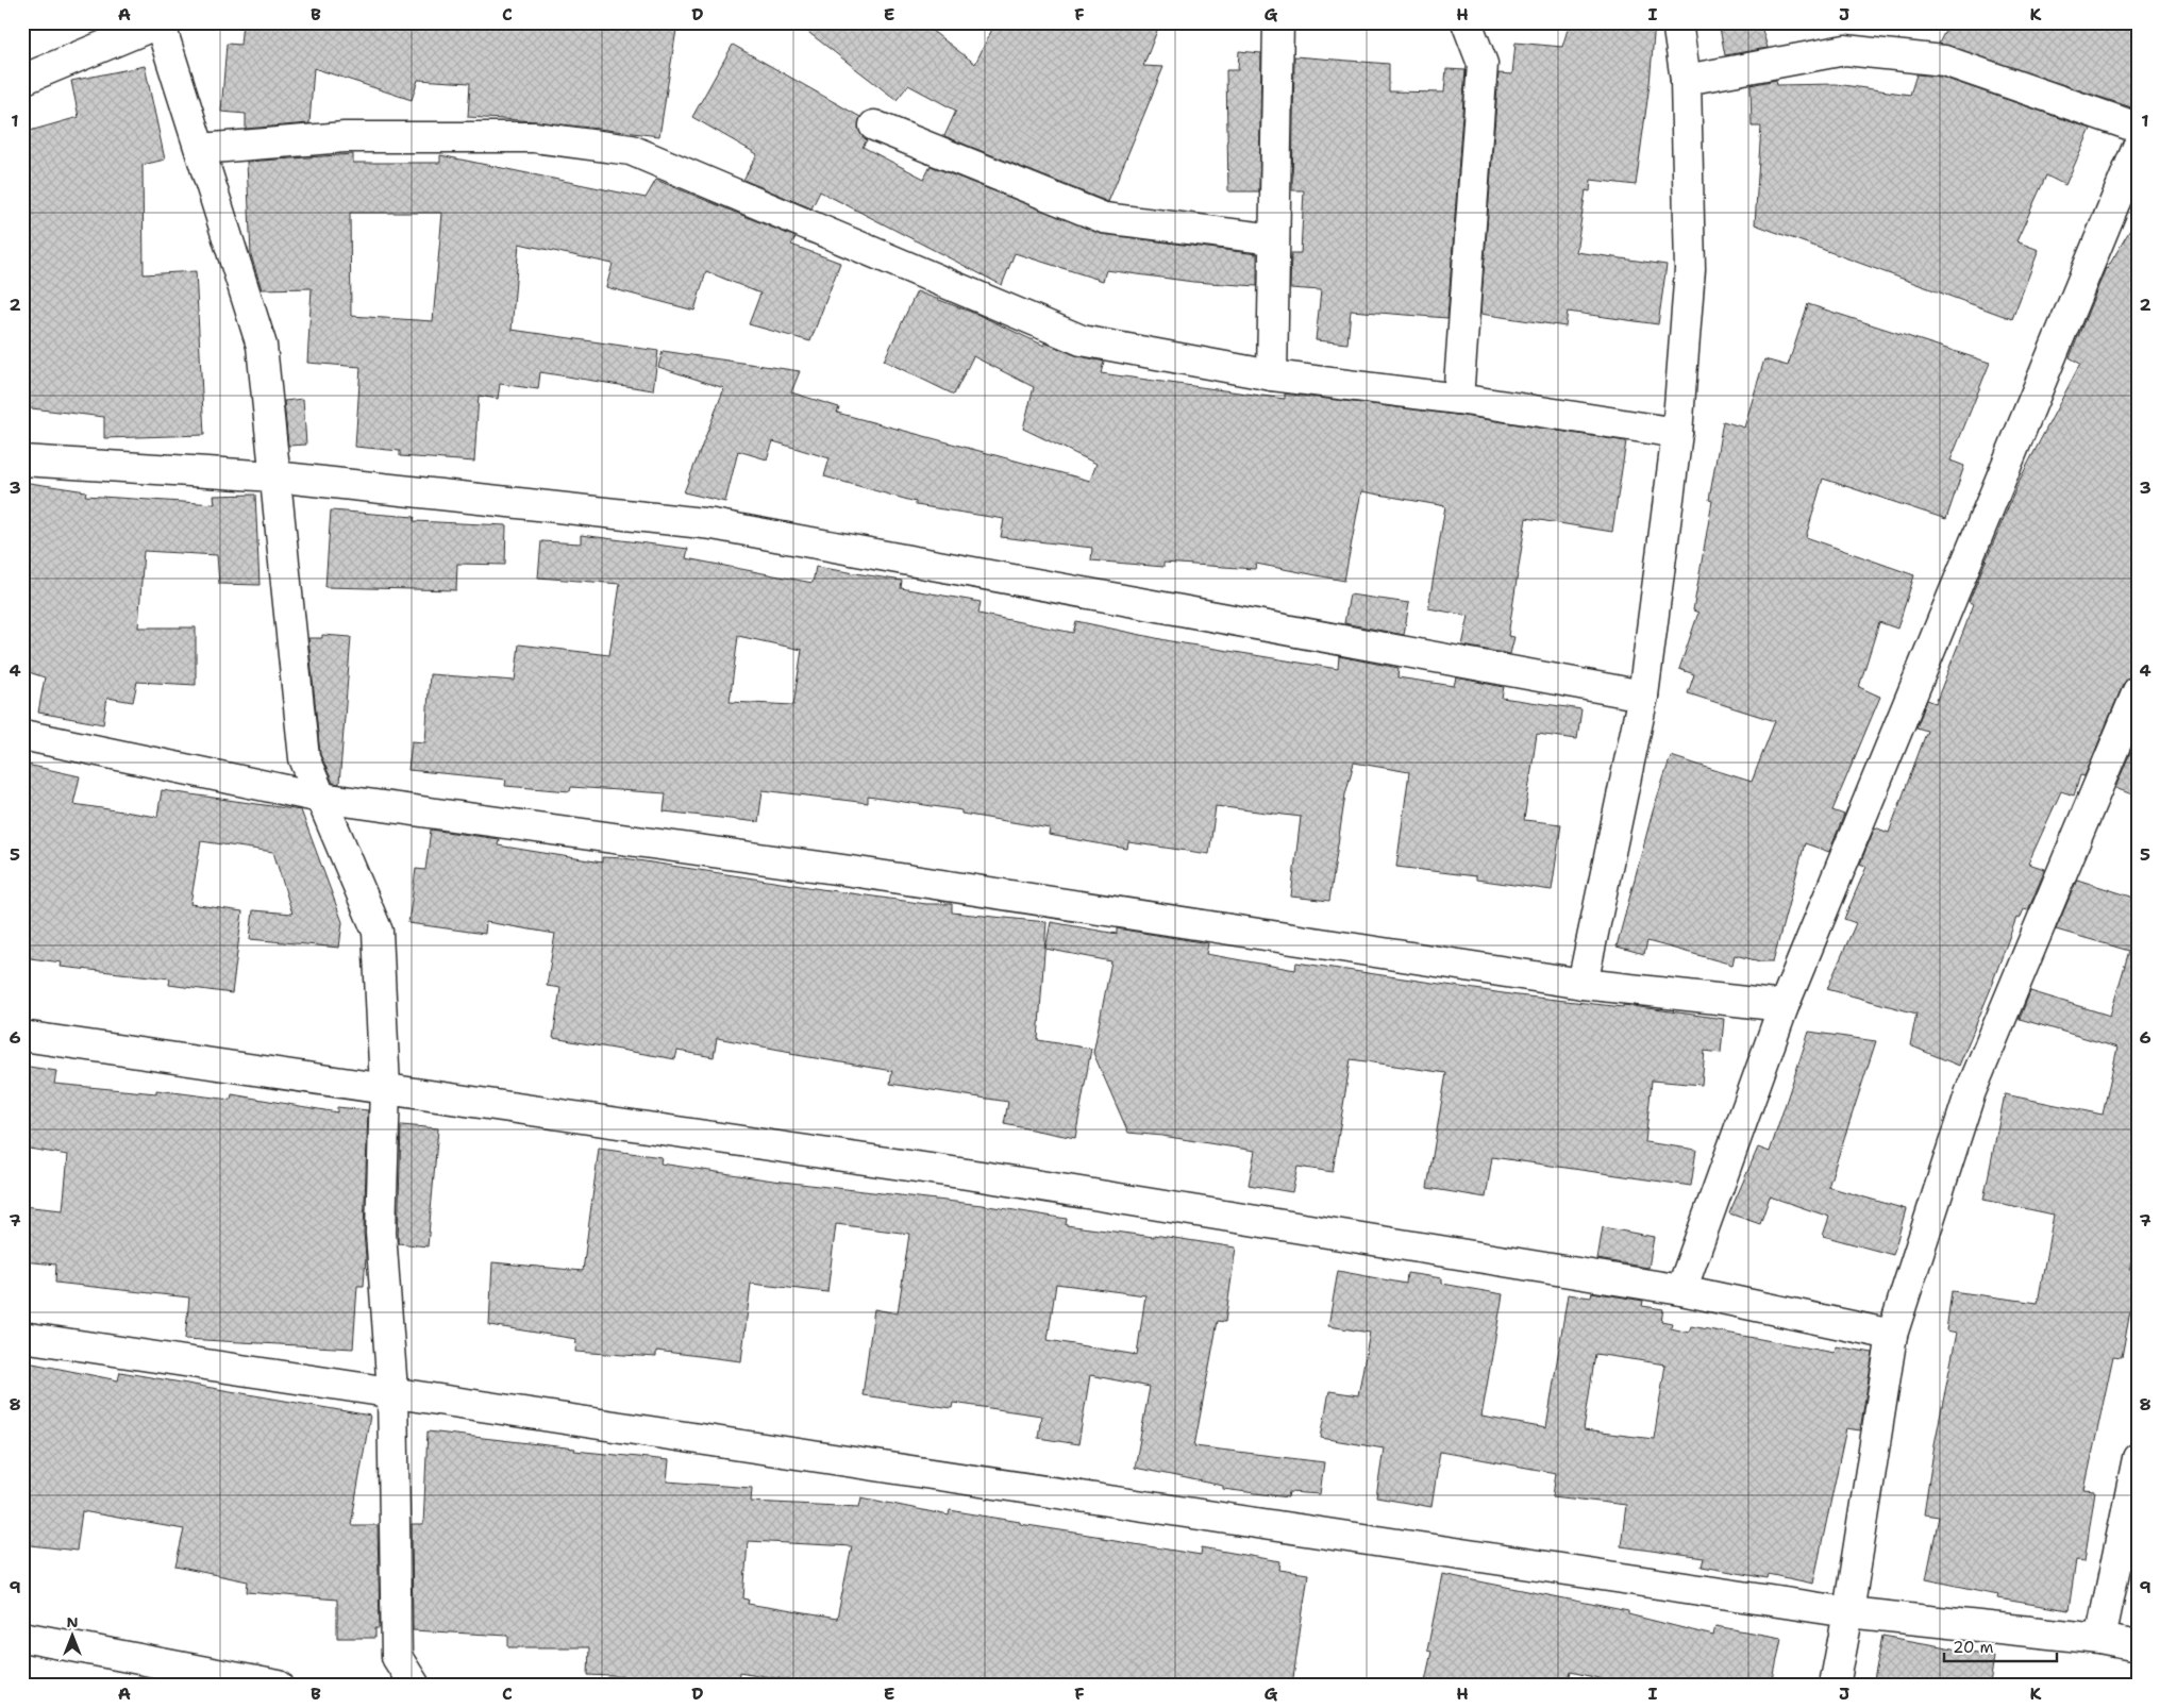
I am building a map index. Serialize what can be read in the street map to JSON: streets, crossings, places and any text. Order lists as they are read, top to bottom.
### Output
{
  "scale_bar": "20 m",
  "north": "top",
  "grid": {
    "columns": [
      "A",
      "B",
      "C",
      "D",
      "E",
      "F",
      "G",
      "H",
      "I",
      "J",
      "K"
    ],
    "rows": [
      "1",
      "2",
      "3",
      "4",
      "5",
      "6",
      "7",
      "8",
      "9"
    ]
  }
}
